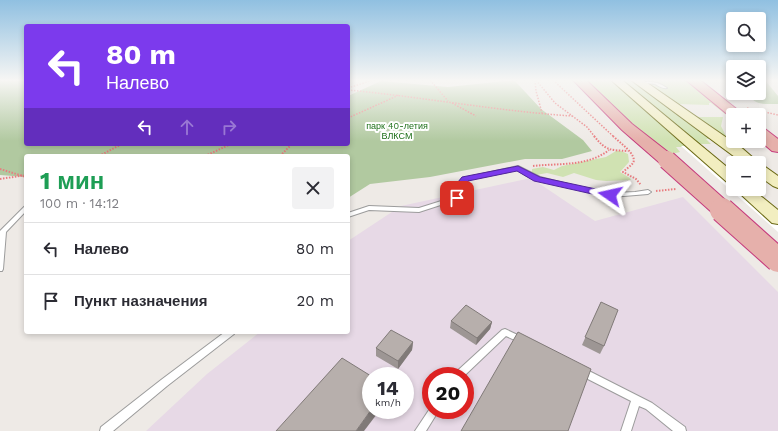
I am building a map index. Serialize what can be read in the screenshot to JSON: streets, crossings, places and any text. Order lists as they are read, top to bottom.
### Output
{
  "parks": ["парк 40-летия ВЛКСМ"],
  "page": {
    "map_buttons": ["+", "−"],
    "turn": ["80 m", "Налево"],
    "heading": ["1 мин", "100 m · 14:12"],
    "list": [
      {
        "name": "Налево",
        "value": "80 m"
      },
      {
        "name": "Пункт назначения",
        "value": "20 m"
      }
    ],
    "speed": "14 km/h",
    "limit": "20"
  }
}
